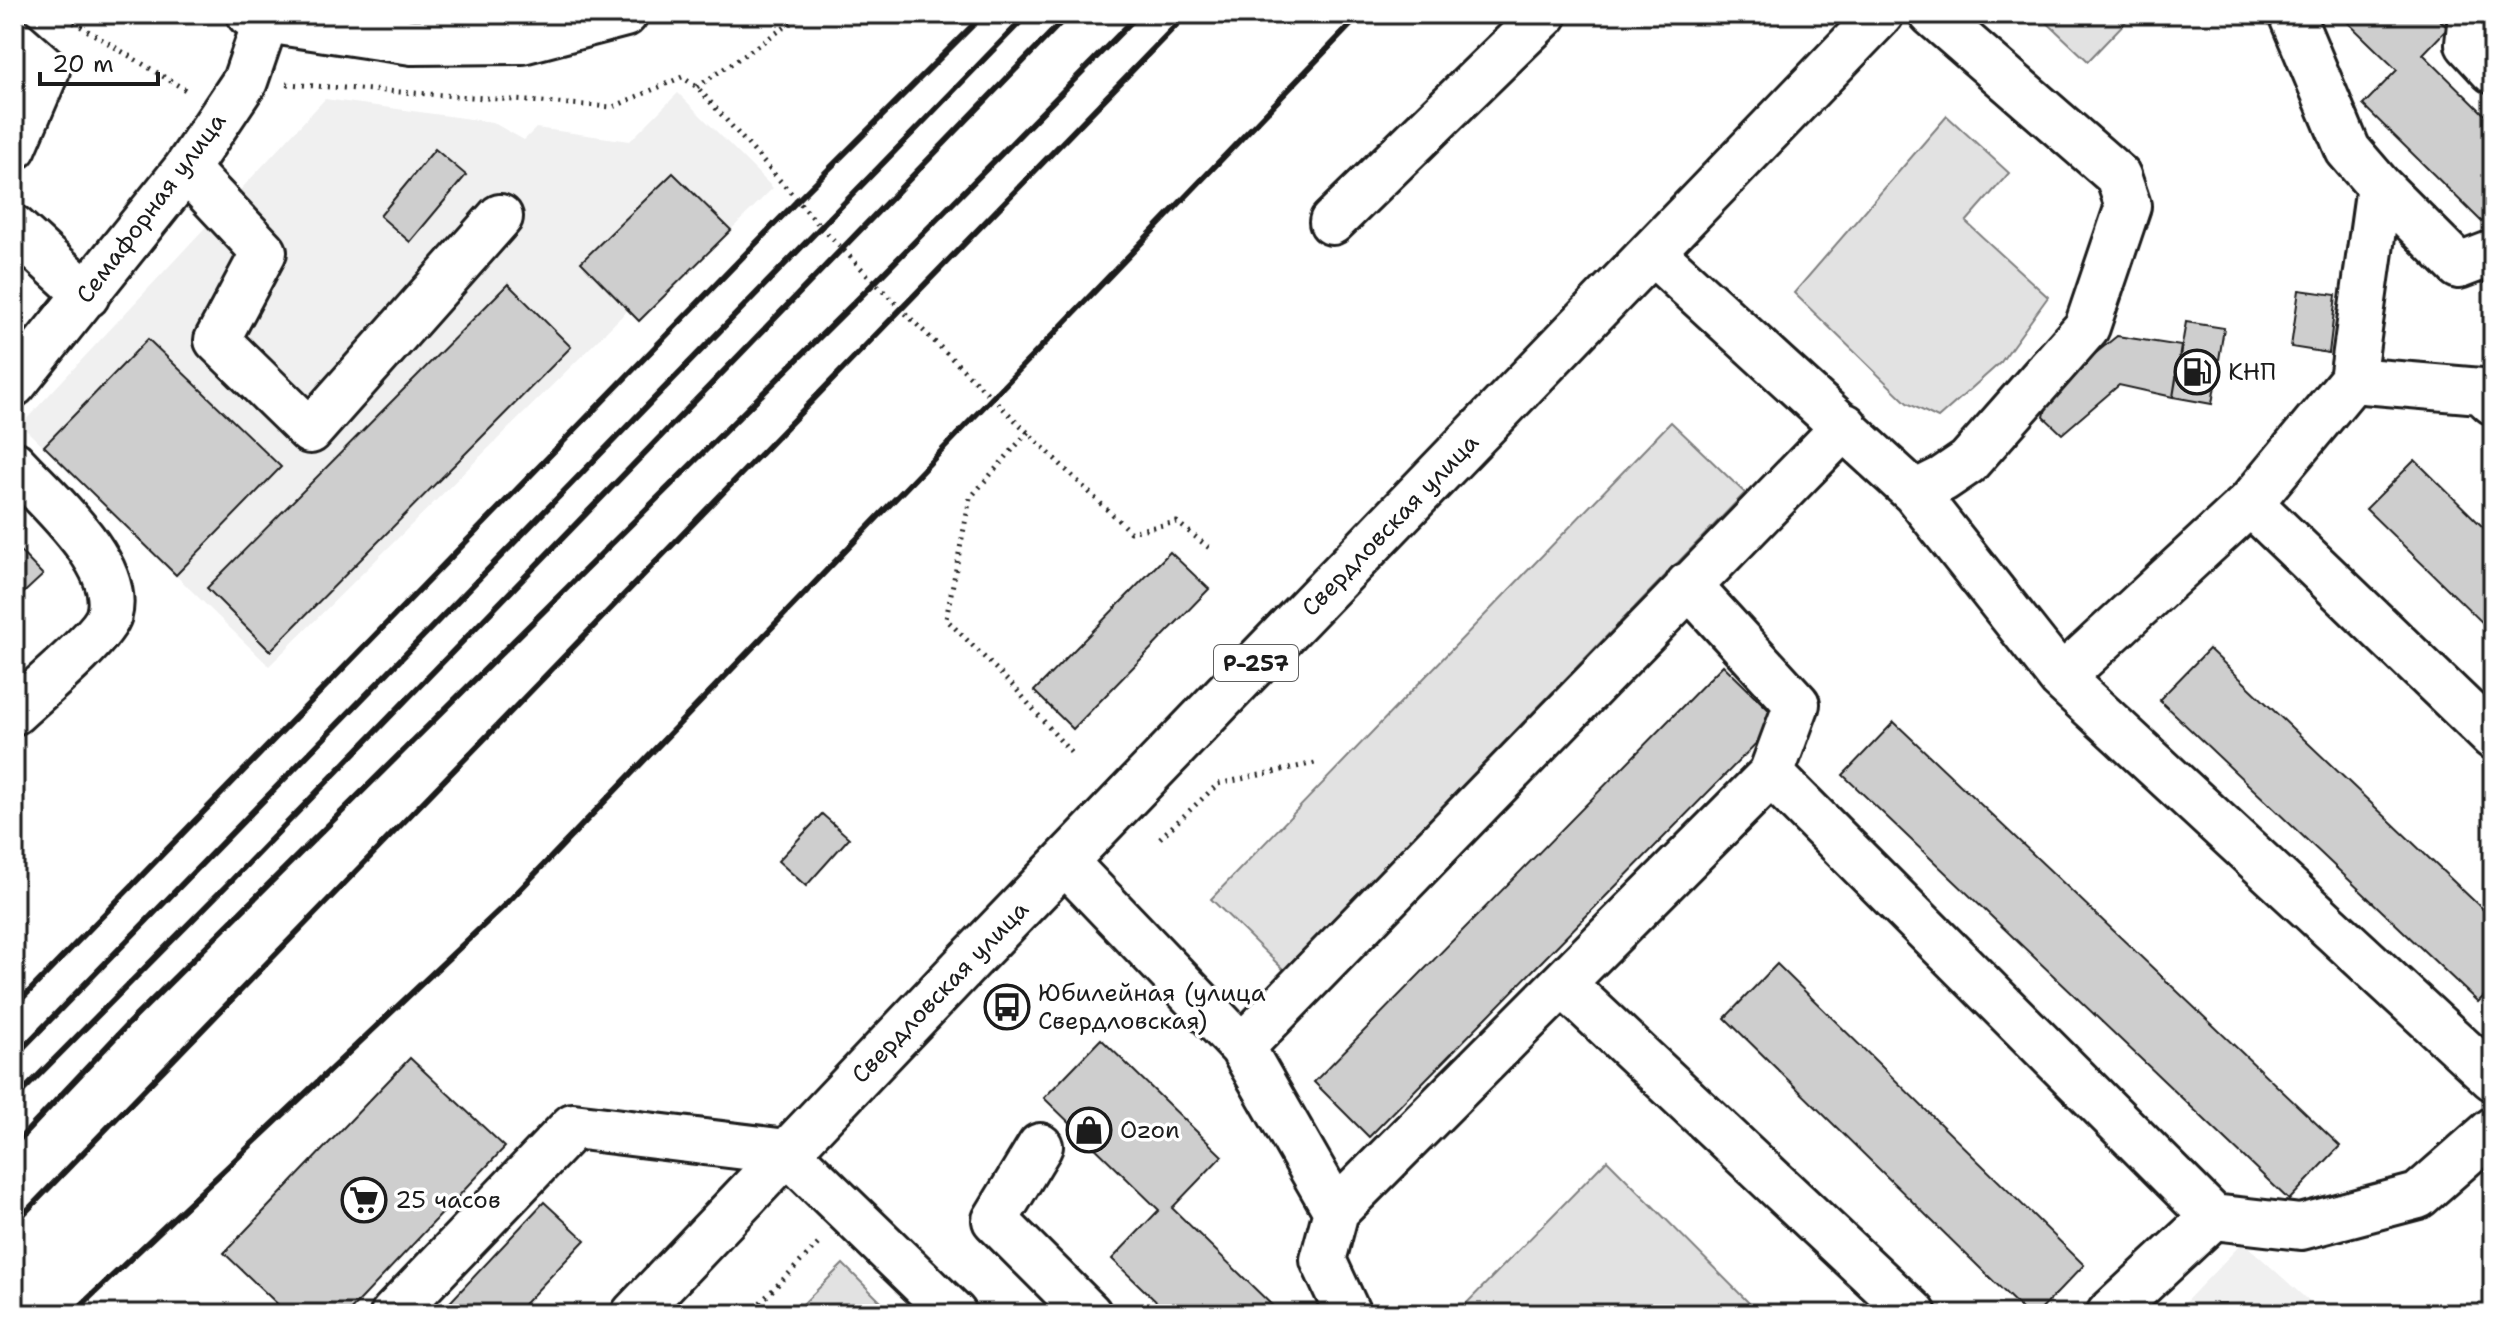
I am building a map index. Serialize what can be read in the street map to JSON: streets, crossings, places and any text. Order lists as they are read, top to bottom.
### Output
{
  "streets": {
    "main road": ["Семафорная улица", "Свердловская улица", "Р-257"]
  },
  "places": {
    "fuel station": ["КНП"],
    "bus stop": ["Юбилейная (улица Свердловская)"],
    "shop": ["Ozon"],
    "supermarket": ["25 часов"]
  },
  "scale_bar": "20 m"
}
